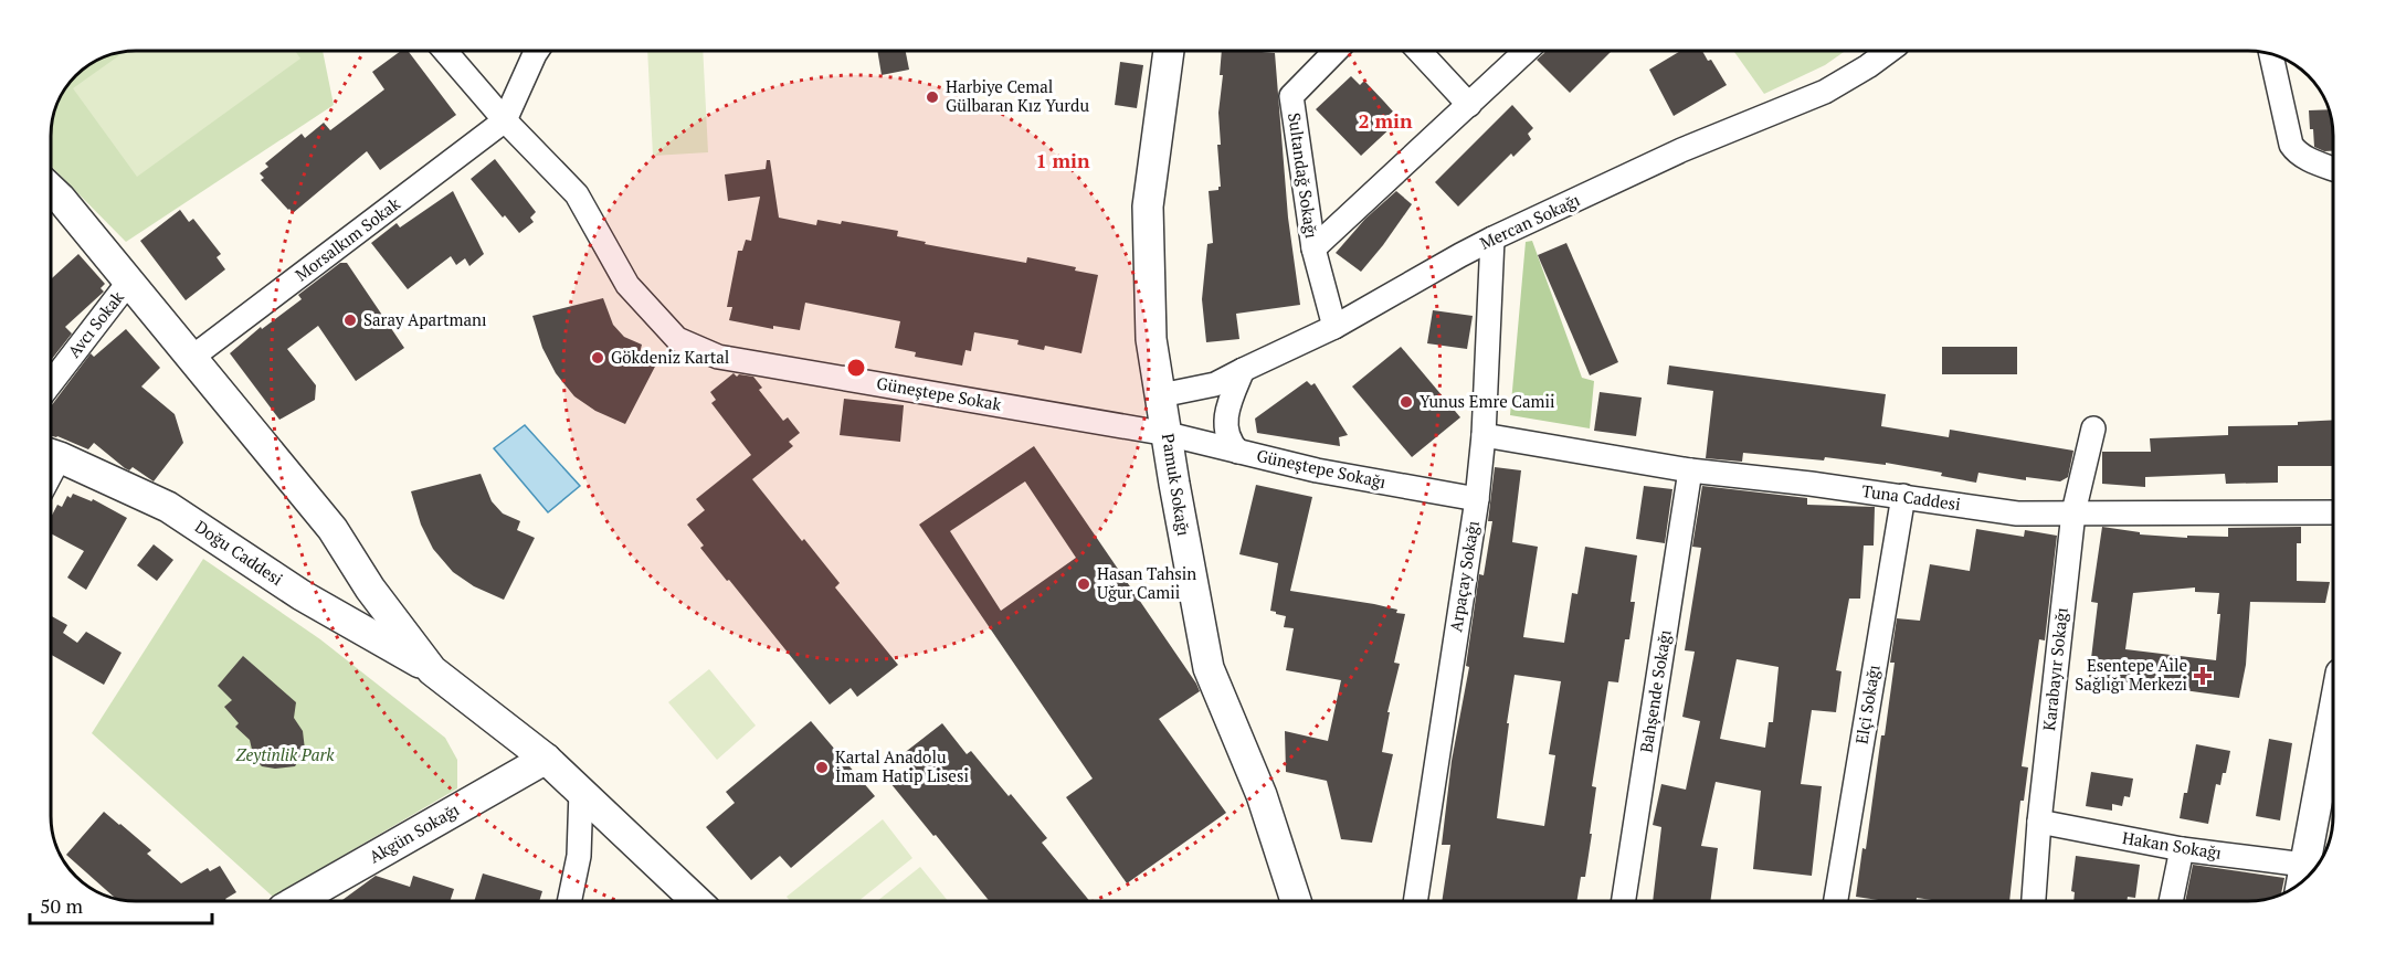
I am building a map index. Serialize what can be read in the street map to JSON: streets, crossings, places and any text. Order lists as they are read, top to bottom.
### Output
{
  "streets": {
    "street": [
      "Sultandağ Sokağı",
      "Mercan Sokağı",
      "Morsalkım Sokak",
      "Avcı Sokak",
      "Güneştepe Sokak",
      "Güneştepe Sokağı",
      "Pamuk Sokağı",
      "Tuna Caddesi",
      "Doğu Caddesi",
      "Arpaçay Sokağı",
      "Karabayır Sokağı",
      "Bahşende Sokağı",
      "Elçi Sokağı",
      "Akgün Sokağı",
      "Hakan Sokağı"
    ]
  },
  "crossings": [
    ["Sultandağ Sokağı", "Mercan Sokağı"],
    ["Mercan Sokağı", "Pamuk Sokağı"],
    ["Mercan Sokağı", "Arpaçay Sokağı"],
    ["Morsalkım Sokak", "Güneştepe Sokak"],
    ["Güneştepe Sokak", "Güneştepe Sokağı"],
    ["Güneştepe Sokak", "Pamuk Sokağı"],
    ["Güneştepe Sokağı", "Pamuk Sokağı"],
    ["Güneştepe Sokağı", "Arpaçay Sokağı"],
    ["Tuna Caddesi", "Arpaçay Sokağı"],
    ["Tuna Caddesi", "Karabayır Sokağı"],
    ["Tuna Caddesi", "Bahşende Sokağı"],
    ["Tuna Caddesi", "Elçi Sokağı"],
    ["Karabayır Sokağı", "Hakan Sokağı"]
  ],
  "parks": ["Zeytinlik Park"],
  "places": {
    "other": [
      "Harbiye Cemal Gülbaran Kız Yurdu",
      "Saray Apartmanı",
      "Gökdeniz Kartal",
      "Yunus Emre Camii",
      "Hasan Tahsin Uğur Camii",
      "Kartal Anadolu İmam Hatip Lisesi"
    ],
    "health": ["Esentepe Aile Sağlığı Merkezi"]
  },
  "scale_bar": "50 m",
  "rings": ["2 min", "1 min"]
}
